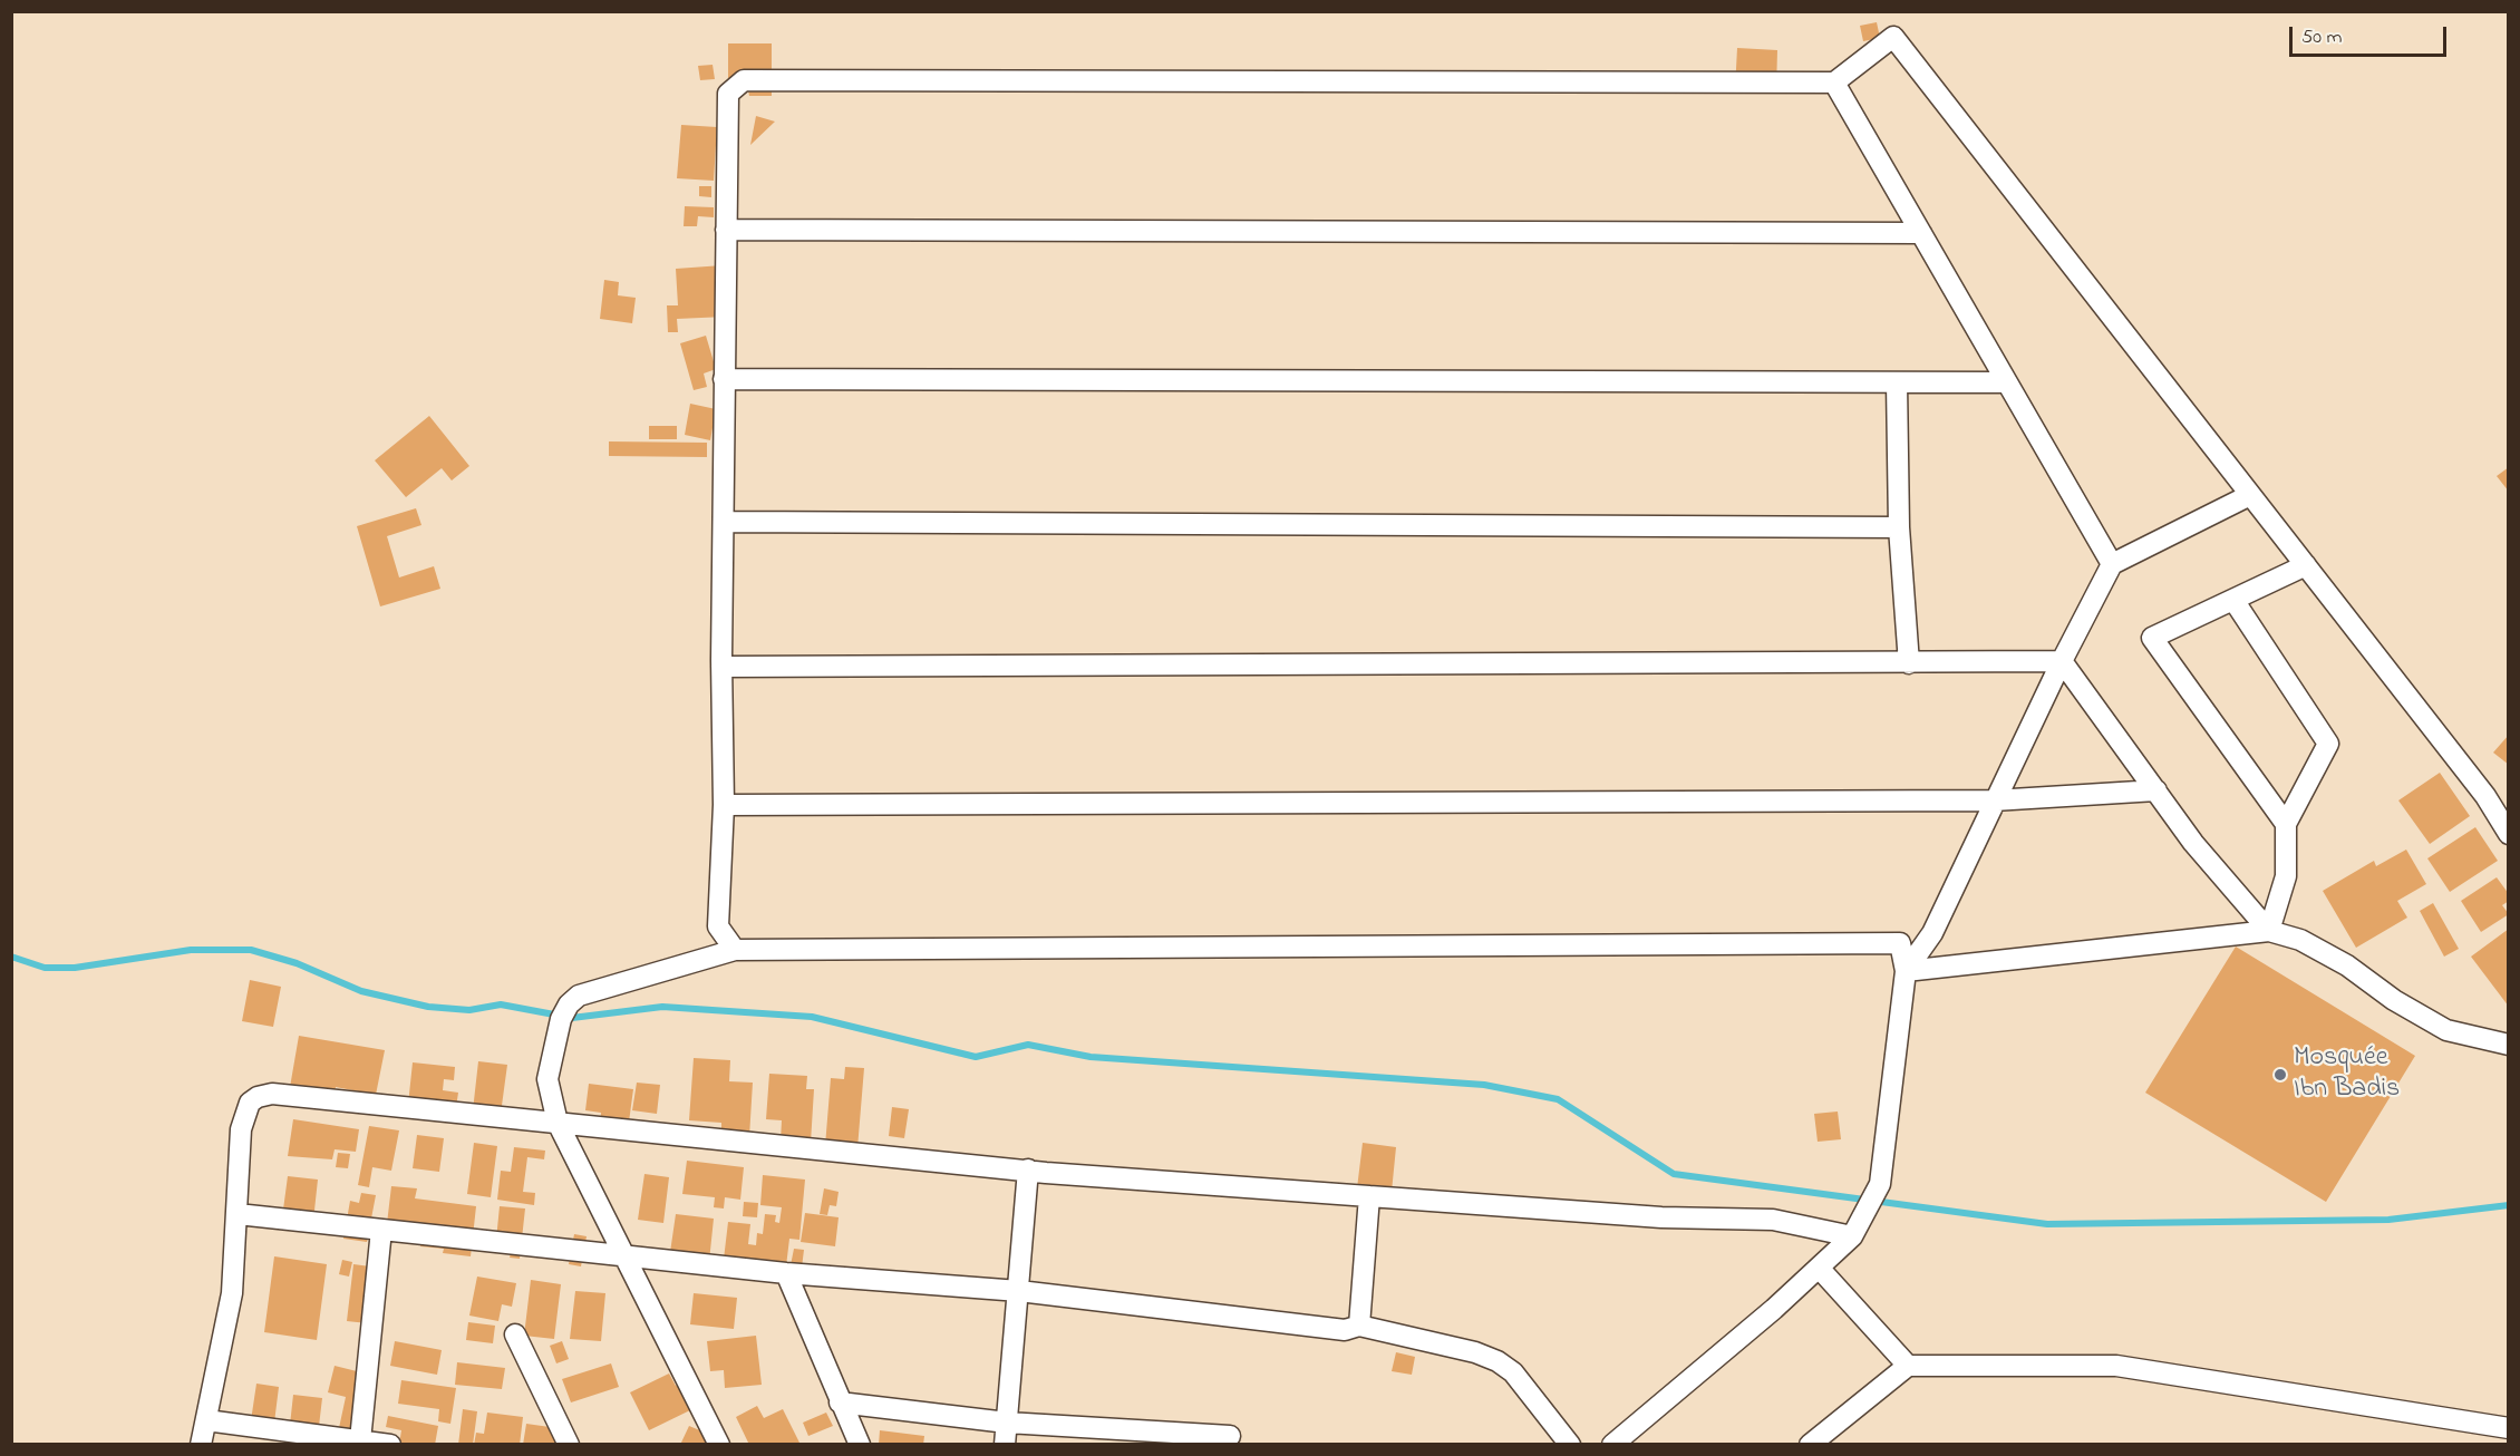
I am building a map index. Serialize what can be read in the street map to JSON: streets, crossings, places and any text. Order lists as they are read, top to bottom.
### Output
{
  "places": ["Mosquée Ibn Badis"],
  "scale_bar": "50 m"
}
